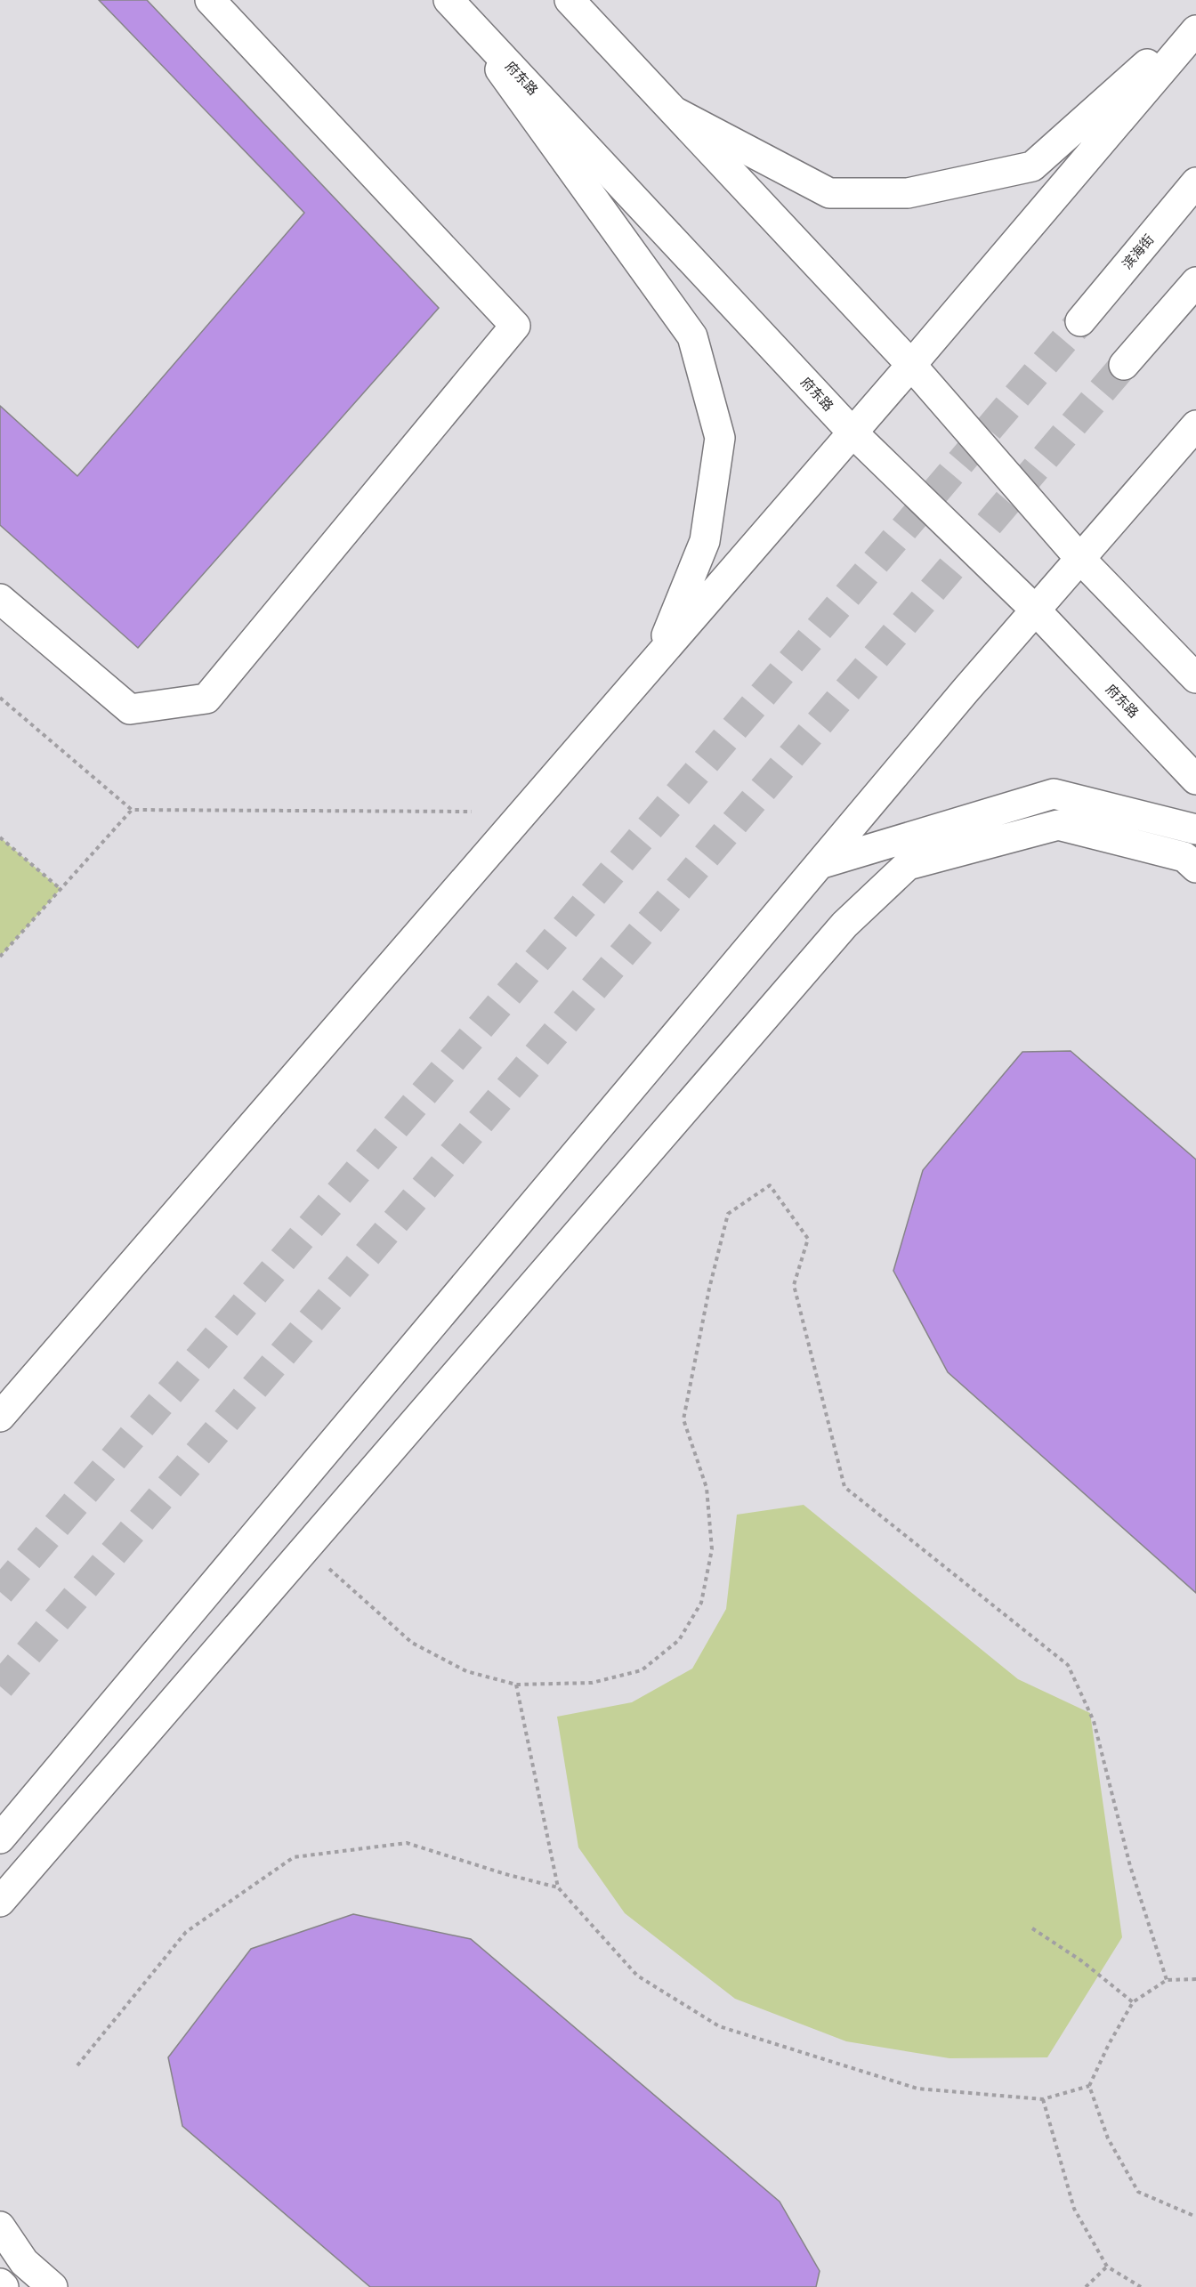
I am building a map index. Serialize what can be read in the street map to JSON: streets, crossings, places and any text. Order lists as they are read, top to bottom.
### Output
{
  "streets": {
    "street": ["府东路", "滨海街"]
  }
}
